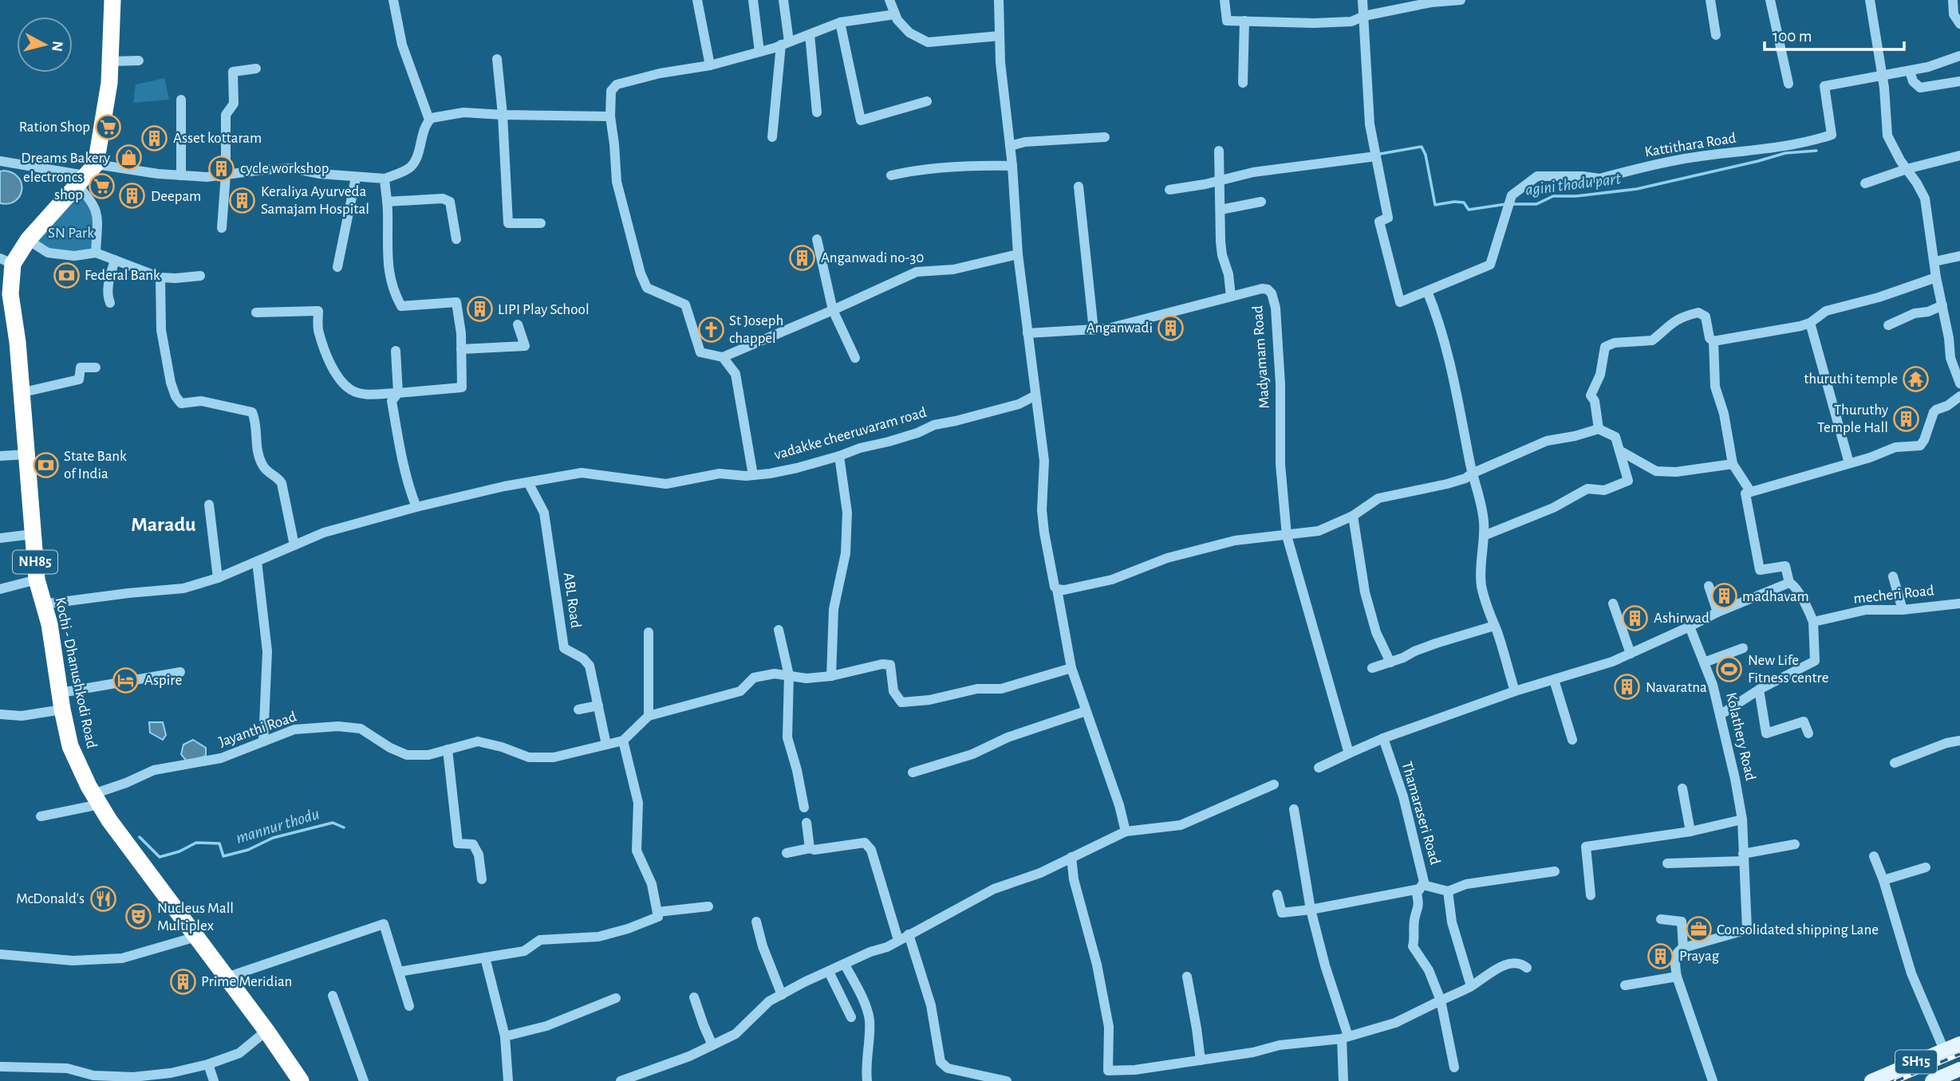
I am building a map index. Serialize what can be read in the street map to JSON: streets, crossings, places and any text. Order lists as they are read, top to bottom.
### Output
{
  "streets": {
    "highway": ["NH85", "Kochi - Dhanushkodi Road"],
    "main road": ["SH15"],
    "street": [
      "Kattithara Road",
      "Madyamam Road",
      "vadakke cheeruvaram road",
      "mecheri Road",
      "ABL Road",
      "Jayanthi Road",
      "Kolathery Road",
      "Thamaraseri Road"
    ]
  },
  "crossings": [
    ["vadakke cheeruvaram road", "ABL Road"],
    ["vadakke cheeruvaram road", "Kochi - Dhanushkodi Road"],
    ["ABL Road", "Jayanthi Road"],
    ["Kochi - Dhanushkodi Road", "Jayanthi Road"]
  ],
  "districts": ["Maradu"],
  "water": ["agini thodu part", "mannur thodu"],
  "parks": ["SN Park"],
  "places": {
    "supermarket": ["Ration Shop", "electroncs shop"],
    "building": [
      "Asset kottaram",
      "cycle workshop",
      "Deepam",
      "Keraliya Ayurveda Samajam Hospital",
      "Anganwadi no-30",
      "LIPI Play School",
      "Anganwadi",
      "Thuruthy Temple Hall",
      "madhavam",
      "Ashirwad",
      "Navaratna",
      "Prayag",
      "Prime Meridian"
    ],
    "shop": ["Dreams Bakery"],
    "bank": ["Federal Bank", "State Bank of India"],
    "church": ["St Joseph chappel"],
    "temple": ["thuruthi temple"],
    "sports": ["New Life Fitness centre"],
    "hotel": ["Aspire"],
    "restaurant": ["McDonald's"],
    "theatre": ["Nucleus Mall Multiplex"],
    "office": ["Consolidated shipping Lane"]
  },
  "scale_bar": "100 m",
  "north": "right"
}
